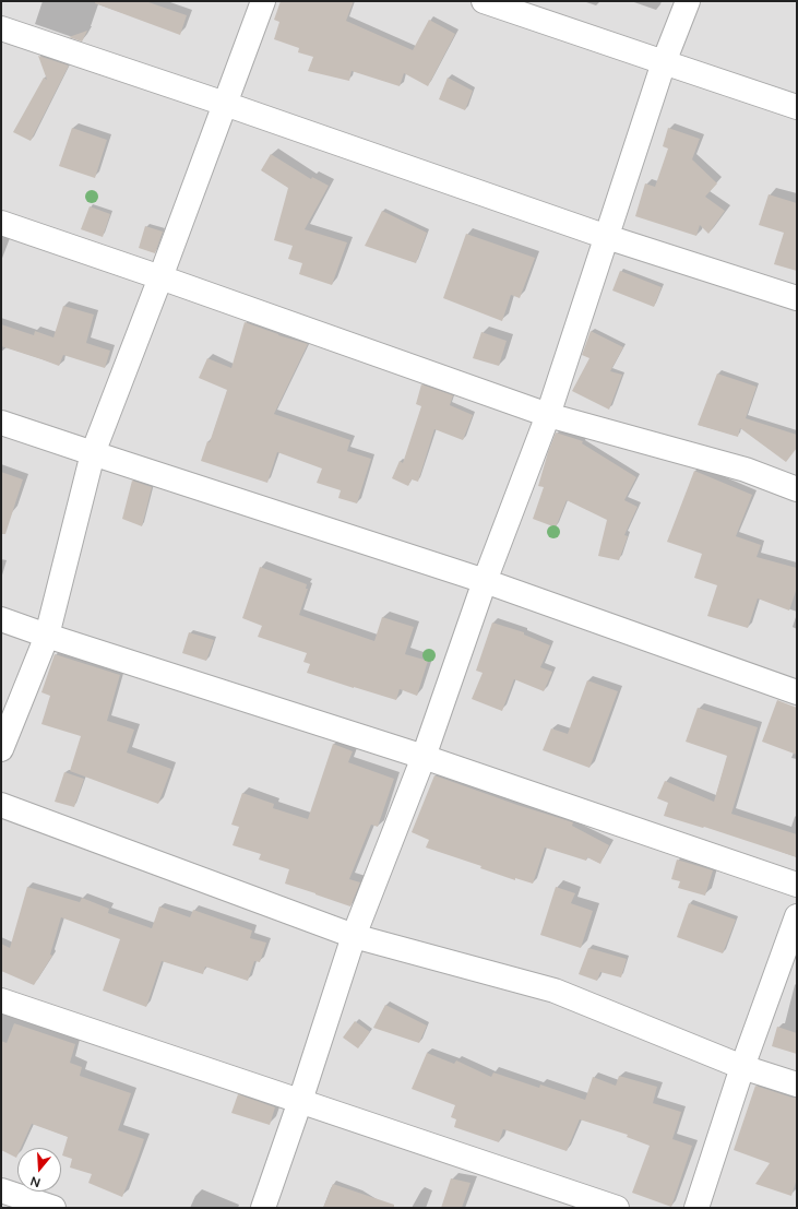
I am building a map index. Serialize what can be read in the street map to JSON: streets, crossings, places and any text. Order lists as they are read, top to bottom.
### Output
{
  "north": "bottom"
}
